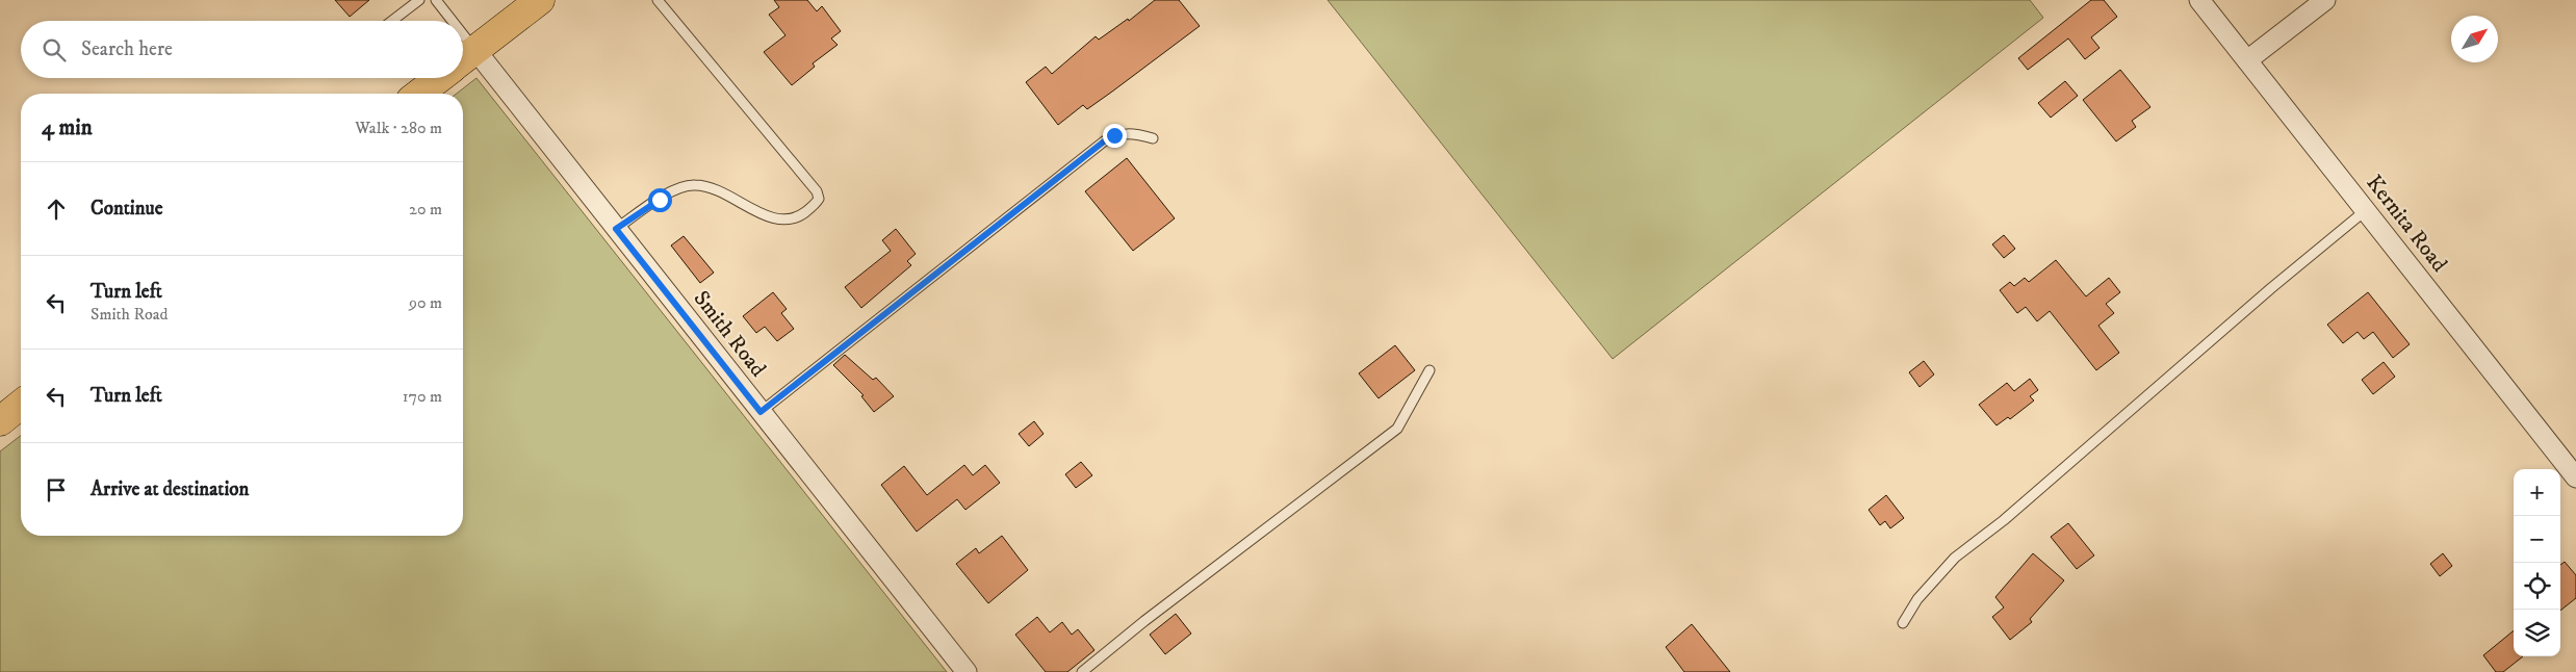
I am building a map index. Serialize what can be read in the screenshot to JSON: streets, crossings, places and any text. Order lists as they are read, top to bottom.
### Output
{
  "streets": {
    "street": ["Kernita Road", "Smith Road"]
  },
  "north": "top right",
  "page": {
    "search": "Search here",
    "heading": ["4 min", "Walk · 280 m"],
    "list": [
      ["Continue", "20 m"],
      ["Turn left", "Smith Road", "90 m"],
      ["Turn left", "170 m"],
      "Arrive at destination"
    ],
    "map_buttons": ["+", "−"]
  }
}
